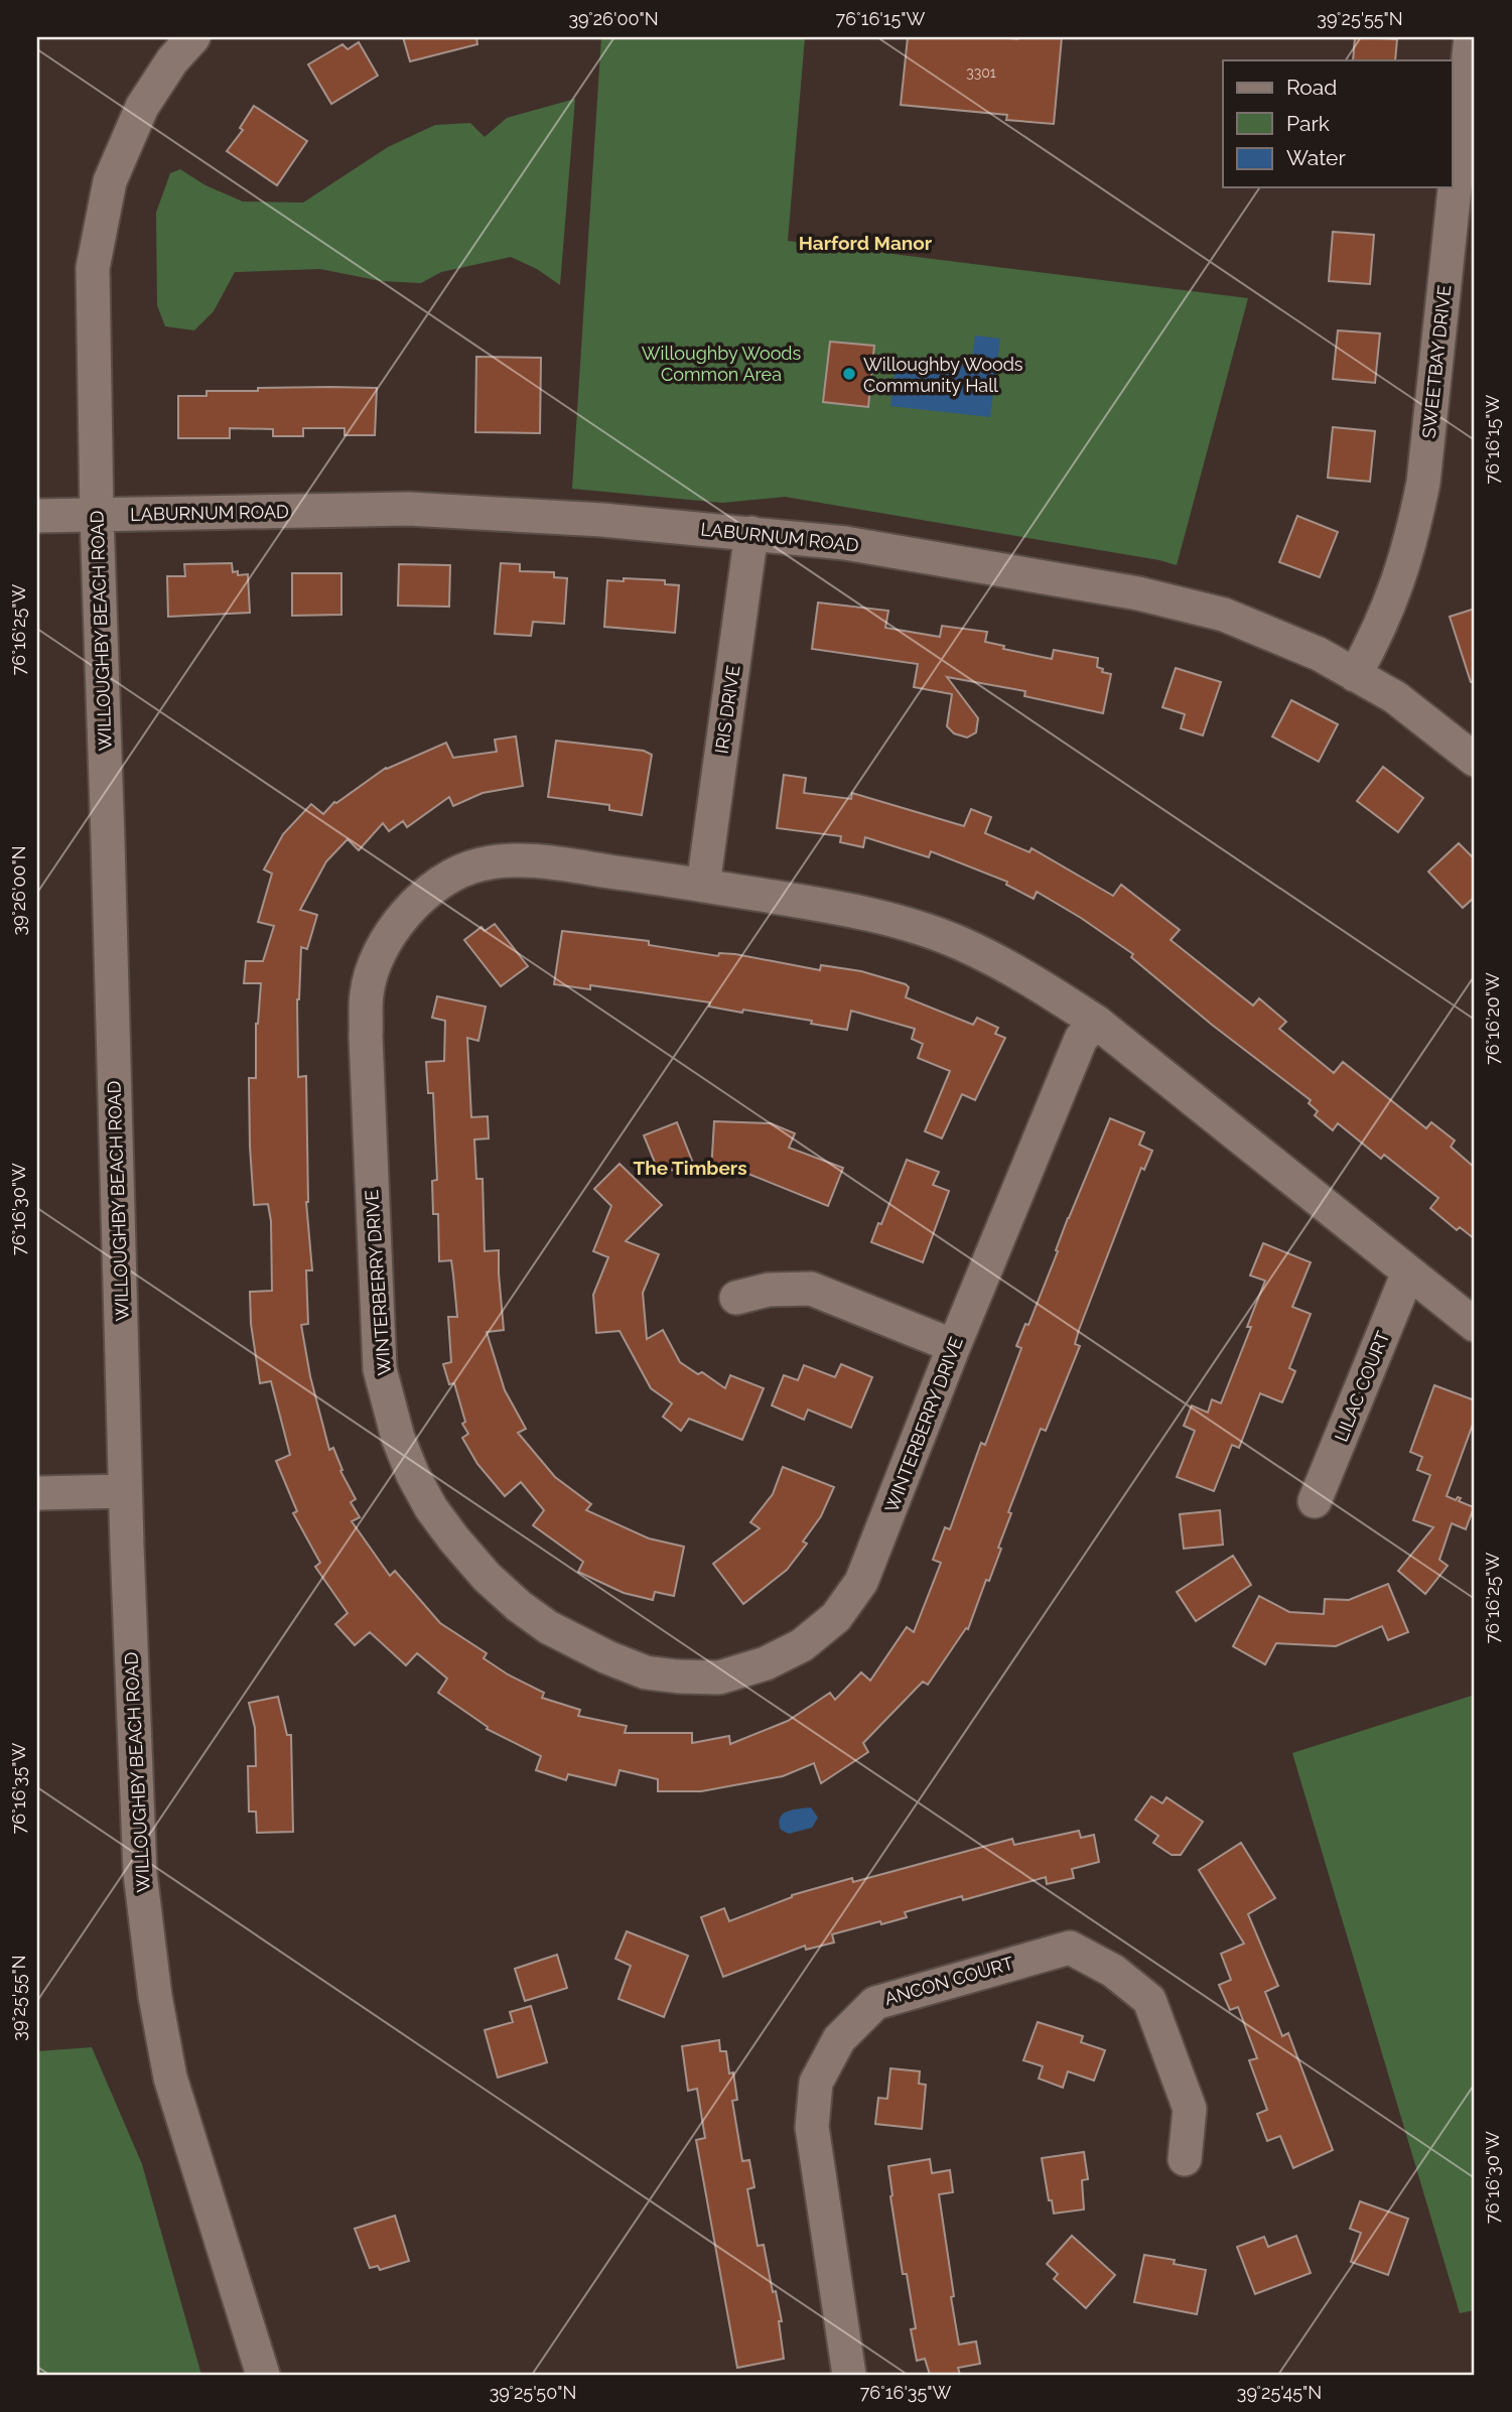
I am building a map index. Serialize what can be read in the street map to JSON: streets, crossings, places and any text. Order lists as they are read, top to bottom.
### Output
{
  "streets": {
    "street": [
      "SWEETBAY DRIVE",
      "LABURNUM ROAD",
      "WILLOUGHBY BEACH ROAD",
      "IRIS DRIVE",
      "WINTERBERRY DRIVE",
      "LILAC COURT",
      "ANCON COURT"
    ]
  },
  "crossings": [
    ["SWEETBAY DRIVE", "LABURNUM ROAD"],
    ["LABURNUM ROAD", "WILLOUGHBY BEACH ROAD"],
    ["LABURNUM ROAD", "IRIS DRIVE"],
    ["IRIS DRIVE", "WINTERBERRY DRIVE"],
    ["WINTERBERRY DRIVE", "LILAC COURT"]
  ],
  "districts": ["Harford Manor", "The Timbers"],
  "parks": ["Willoughby Woods Common Area"],
  "places": ["Willoughby Woods Community Hall"],
  "house_numbers": ["3301"],
  "legend": ["Road", "Park", "Water"],
  "coordinates": [
    "39°26'00\"N",
    "76°16'15\"W",
    "39°25'55\"N",
    "76°16'25\"W",
    "76°16'20\"W",
    "76°16'30\"W",
    "76°16'35\"W",
    "39°25'50\"N",
    "39°25'45\"N"
  ]
}
